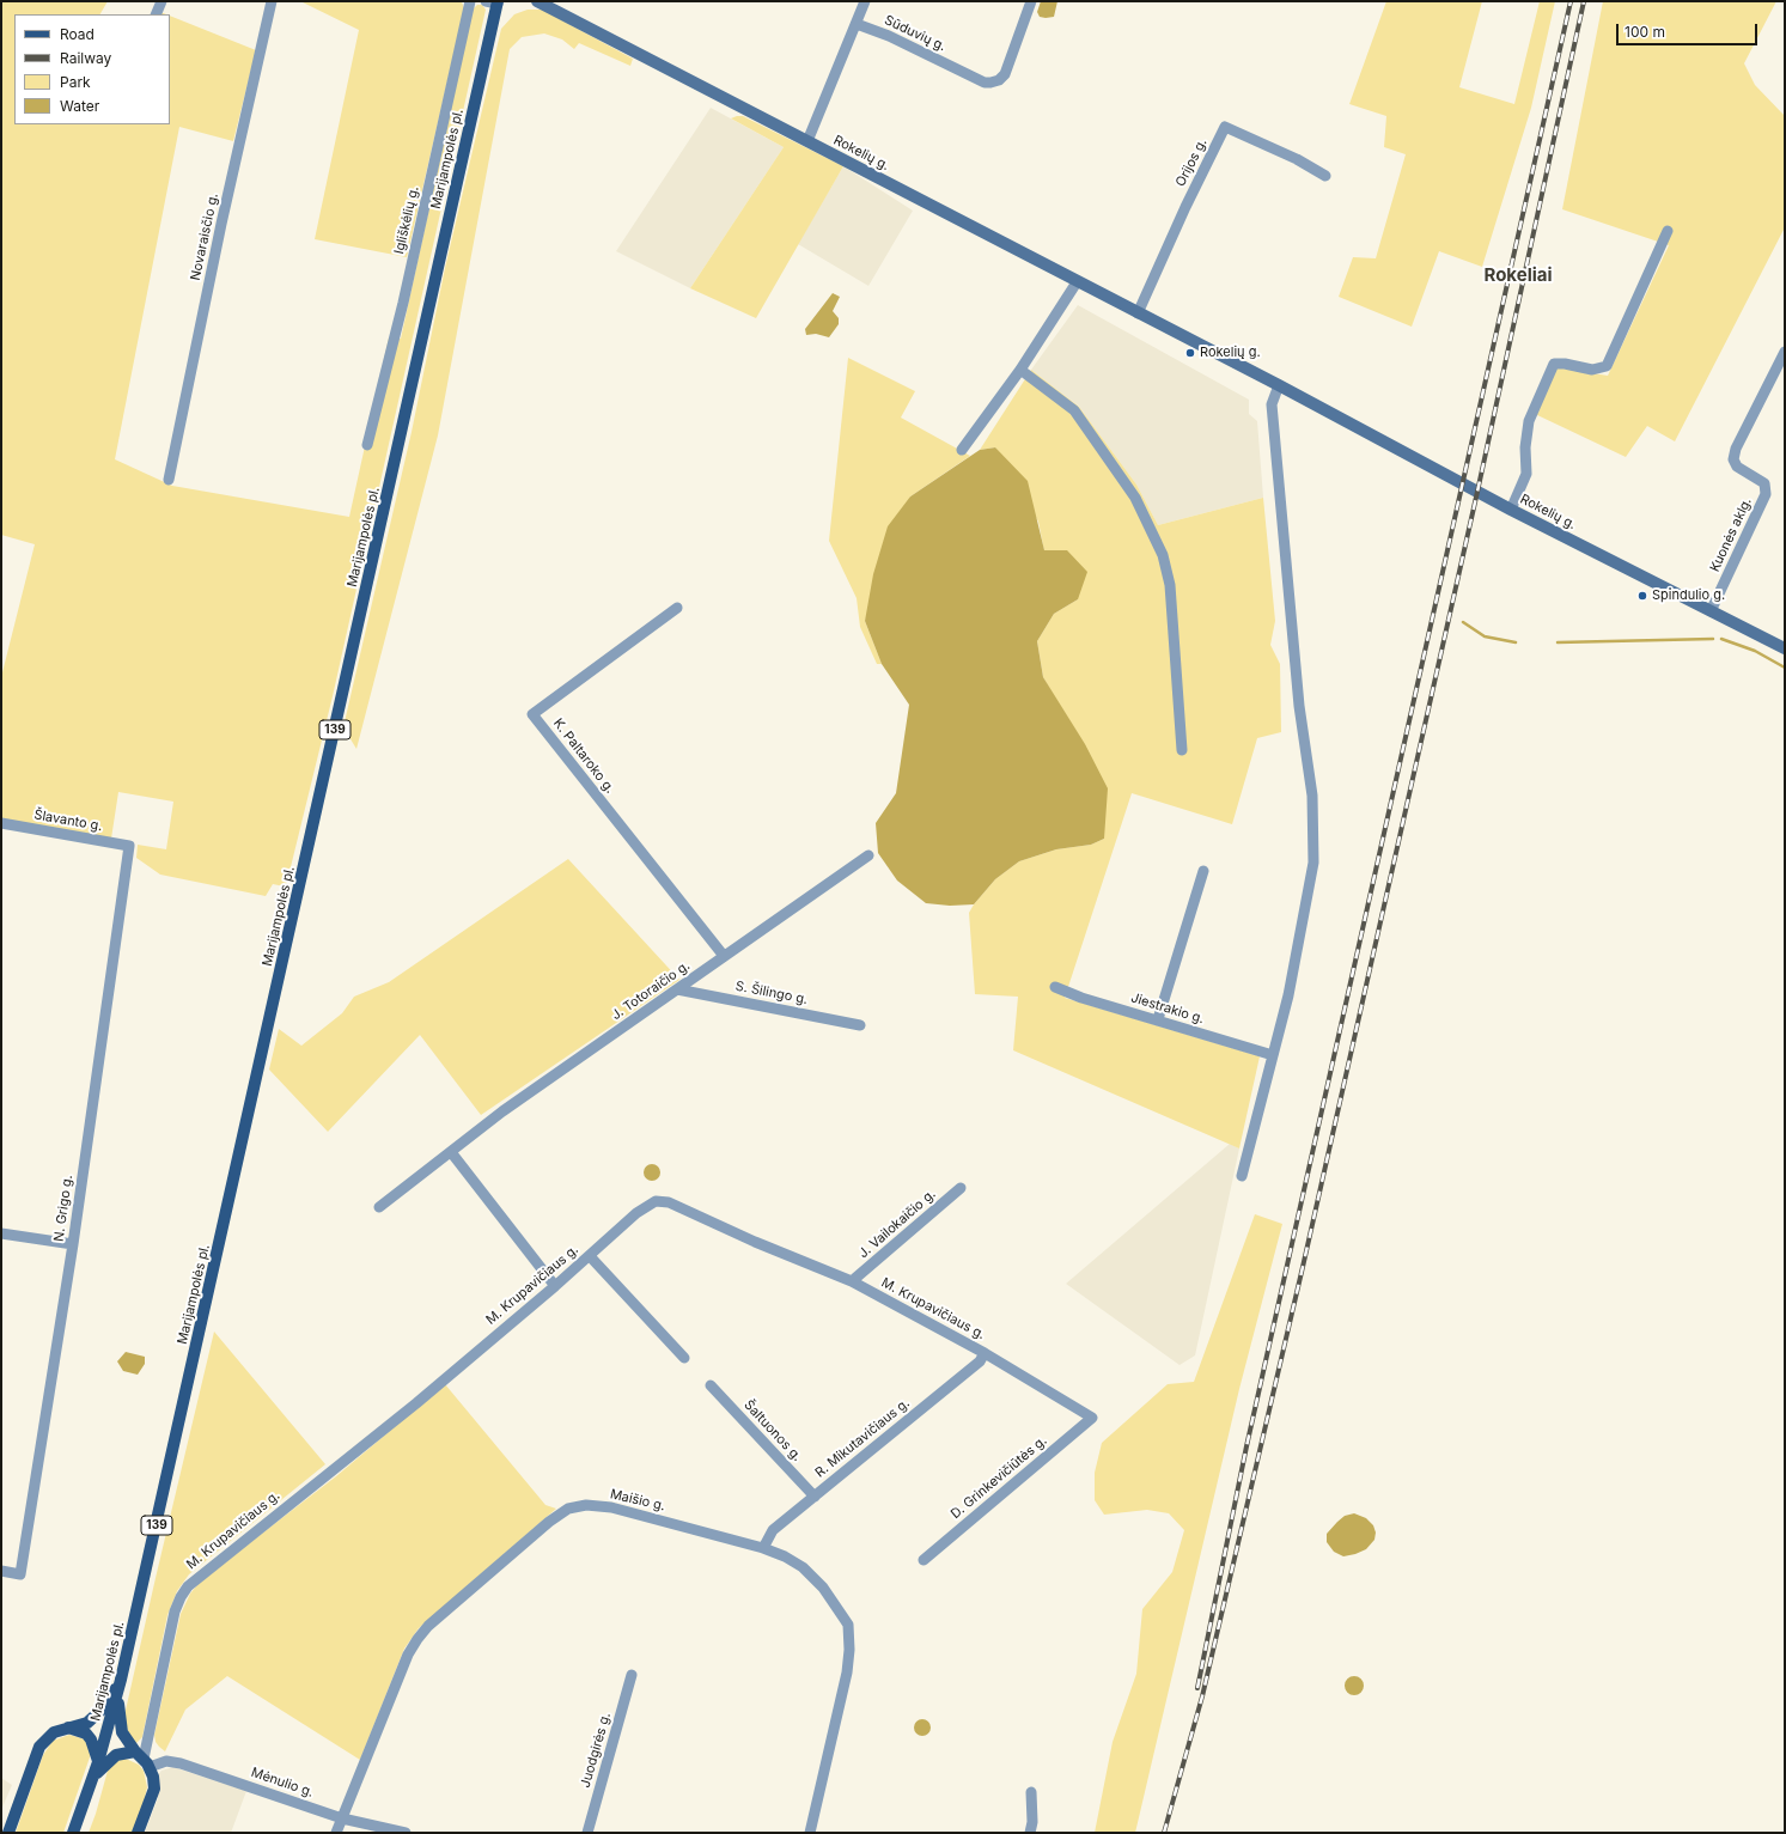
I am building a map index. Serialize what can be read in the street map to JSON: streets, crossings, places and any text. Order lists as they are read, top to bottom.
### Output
{
  "streets": {
    "main road": ["Rokelių g.", "Marijampolės pl.", "139"],
    "street": [
      "Sūduvių g.",
      "Orijos g.",
      "Igliškėlių g.",
      "Novaraisčio g.",
      "Kuonės aklg.",
      "K. Paltaroko g.",
      "Šlavanto g.",
      "J. Totoraičio g.",
      "S. Šilingo g.",
      "Jiestrakio g.",
      "N. Grigo g.",
      "J. Vailokaičio g.",
      "M. Krupavičiaus g.",
      "Šaltuonos g.",
      "R. Mikutavičiaus g.",
      "D. Grinkevičiūtės g.",
      "Maišio g.",
      "Juodgirės g.",
      "Mėnulio g."
    ]
  },
  "crossings": [
    ["Rokelių g.", "Orijos g."],
    ["Rokelių g.", "Kuonės aklg."],
    ["K. Paltaroko g.", "J. Totoraičio g."],
    ["Šlavanto g.", "N. Grigo g."],
    ["J. Totoraičio g.", "S. Šilingo g."],
    ["J. Vailokaičio g.", "M. Krupavičiaus g."],
    ["M. Krupavičiaus g.", "R. Mikutavičiaus g."],
    ["M. Krupavičiaus g.", "D. Grinkevičiūtės g."],
    ["M. Krupavičiaus g.", "Mėnulio g."],
    ["Šaltuonos g.", "R. Mikutavičiaus g."],
    ["R. Mikutavičiaus g.", "Maišio g."],
    ["Maišio g.", "Mėnulio g."]
  ],
  "districts": ["Rokeliai"],
  "places": ["Rokelių g.", "Spindulio g."],
  "legend": [
    "Road",
    "Railway",
    "Park",
    "Water"
  ],
  "scale_bar": "100 m"
}
